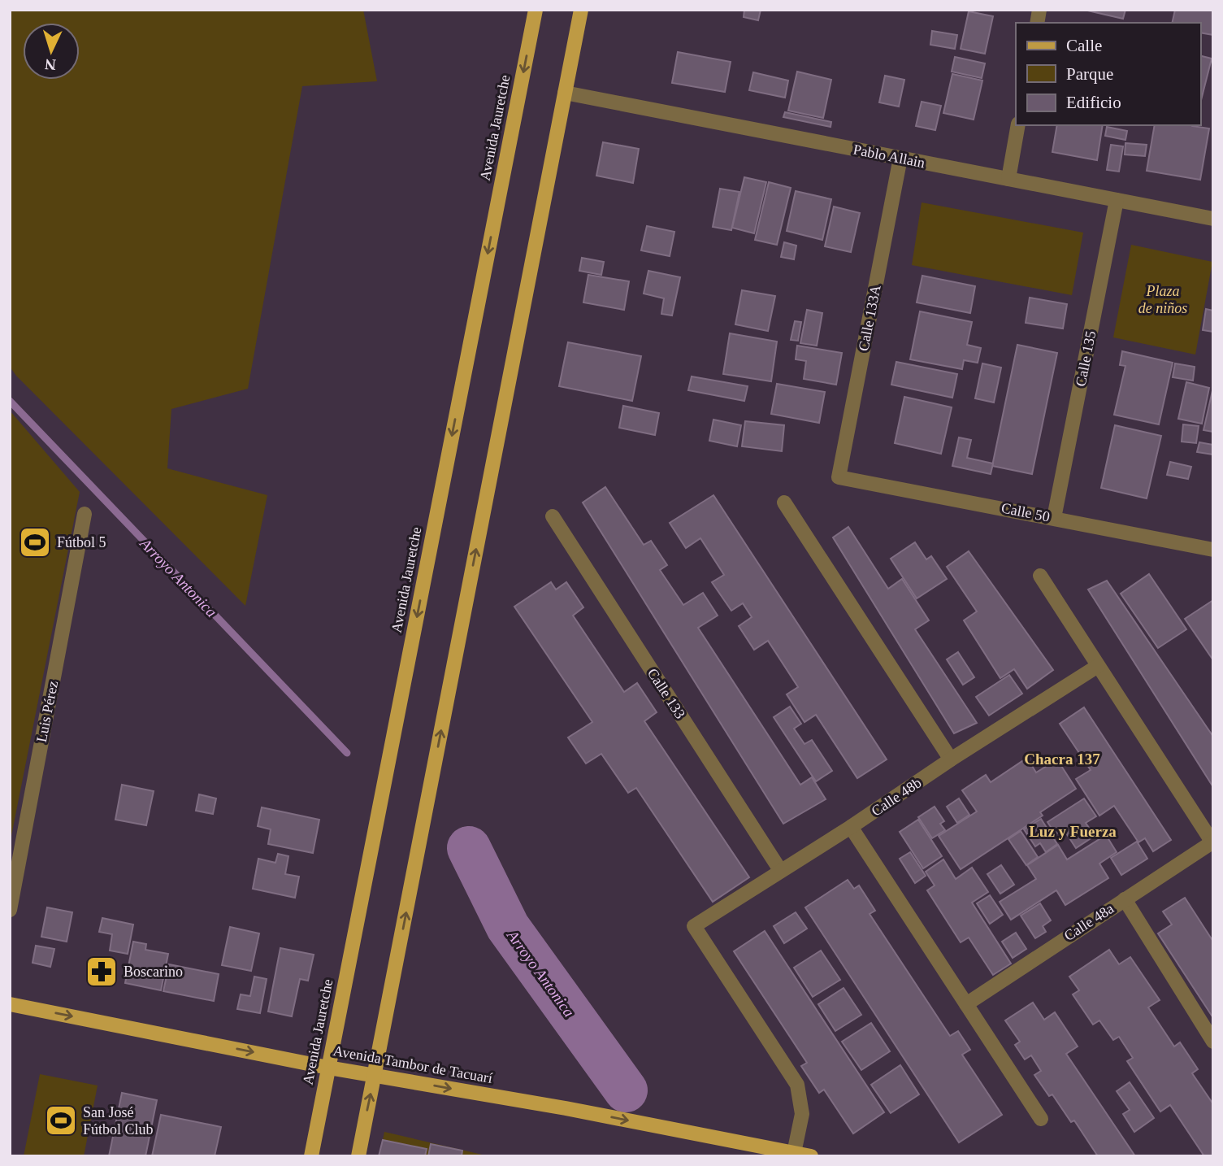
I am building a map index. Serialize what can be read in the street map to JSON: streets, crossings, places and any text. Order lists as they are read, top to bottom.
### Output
{
  "streets": {
    "main road": ["Avenida Jauretche", "Avenida Tambor de Tacuarí"],
    "street": [
      "Pablo Allain",
      "Calle 133A",
      "Calle 135",
      "Calle 50",
      "Calle 133",
      "Luis Pérez",
      "Calle 48b",
      "Calle 48a"
    ]
  },
  "crossings": [
    ["Avenida Jauretche", "Avenida Tambor de Tacuarí"],
    ["Pablo Allain", "Calle 133A"],
    ["Pablo Allain", "Calle 135"],
    ["Calle 133A", "Calle 50"],
    ["Calle 135", "Calle 50"],
    ["Calle 133", "Calle 48b"],
    ["Calle 48b", "Avenida Tambor de Tacuarí"]
  ],
  "one_way": ["Avenida Tambor de Tacuarí"],
  "districts": ["Chacra 137", "Luz y Fuerza"],
  "water": ["Arroyo Antonica"],
  "parks": ["Plaza de niños"],
  "places": {
    "sports": ["Fútbol 5", "San José Fútbol Club"],
    "pharmacy": ["Boscarino"]
  },
  "legend": ["Calle", "Parque", "Edificio"],
  "north": "bottom"
}
